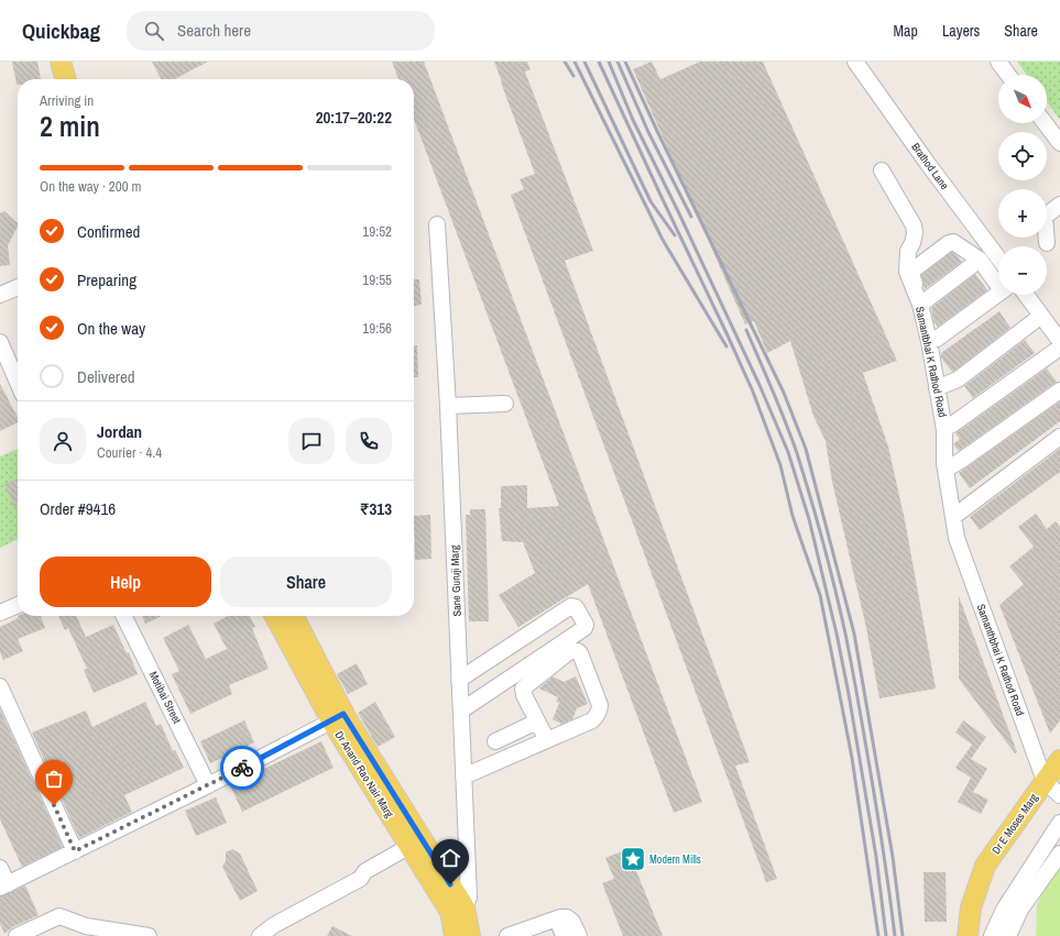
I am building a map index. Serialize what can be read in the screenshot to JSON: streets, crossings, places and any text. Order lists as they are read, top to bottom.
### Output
{
  "streets": {
    "main road": ["Sane Guruji Marg", "Dr Anand Rao Nair Marg", "Dr E Moses Marg"],
    "street": [
      "Brathod Lane",
      "Samantbhai K Rathod Road",
      "Samanthbhai K Rathod Road",
      "Motibai Street"
    ]
  },
  "crossings": [
    ["Samantbhai K Rathod Road", "Samanthbhai K Rathod Road"],
    ["Sane Guruji Marg", "Dr Anand Rao Nair Marg"],
    ["Samanthbhai K Rathod Road", "Dr E Moses Marg"]
  ],
  "places": {
    "place": ["Modern Mills"]
  },
  "north": "bottom right",
  "page": {
    "header": "Quickbag",
    "search": "Search here",
    "nav": ["Map", "Layers", "Share"],
    "map_buttons": ["+", "−"],
    "heading": ["2 min", "Arriving in", "20:17–20:22"],
    "panel": [
      "Jordan",
      "Courier · 4.4",
      "Order #9416",
      "₹313"
    ],
    "bar": "On the way · 200 m",
    "list": [
      ["Confirmed", "19:52"],
      ["Preparing", "19:55"],
      ["On the way", "19:56"],
      "Delivered"
    ],
    "buttons": ["Help", "Share"]
  }
}
